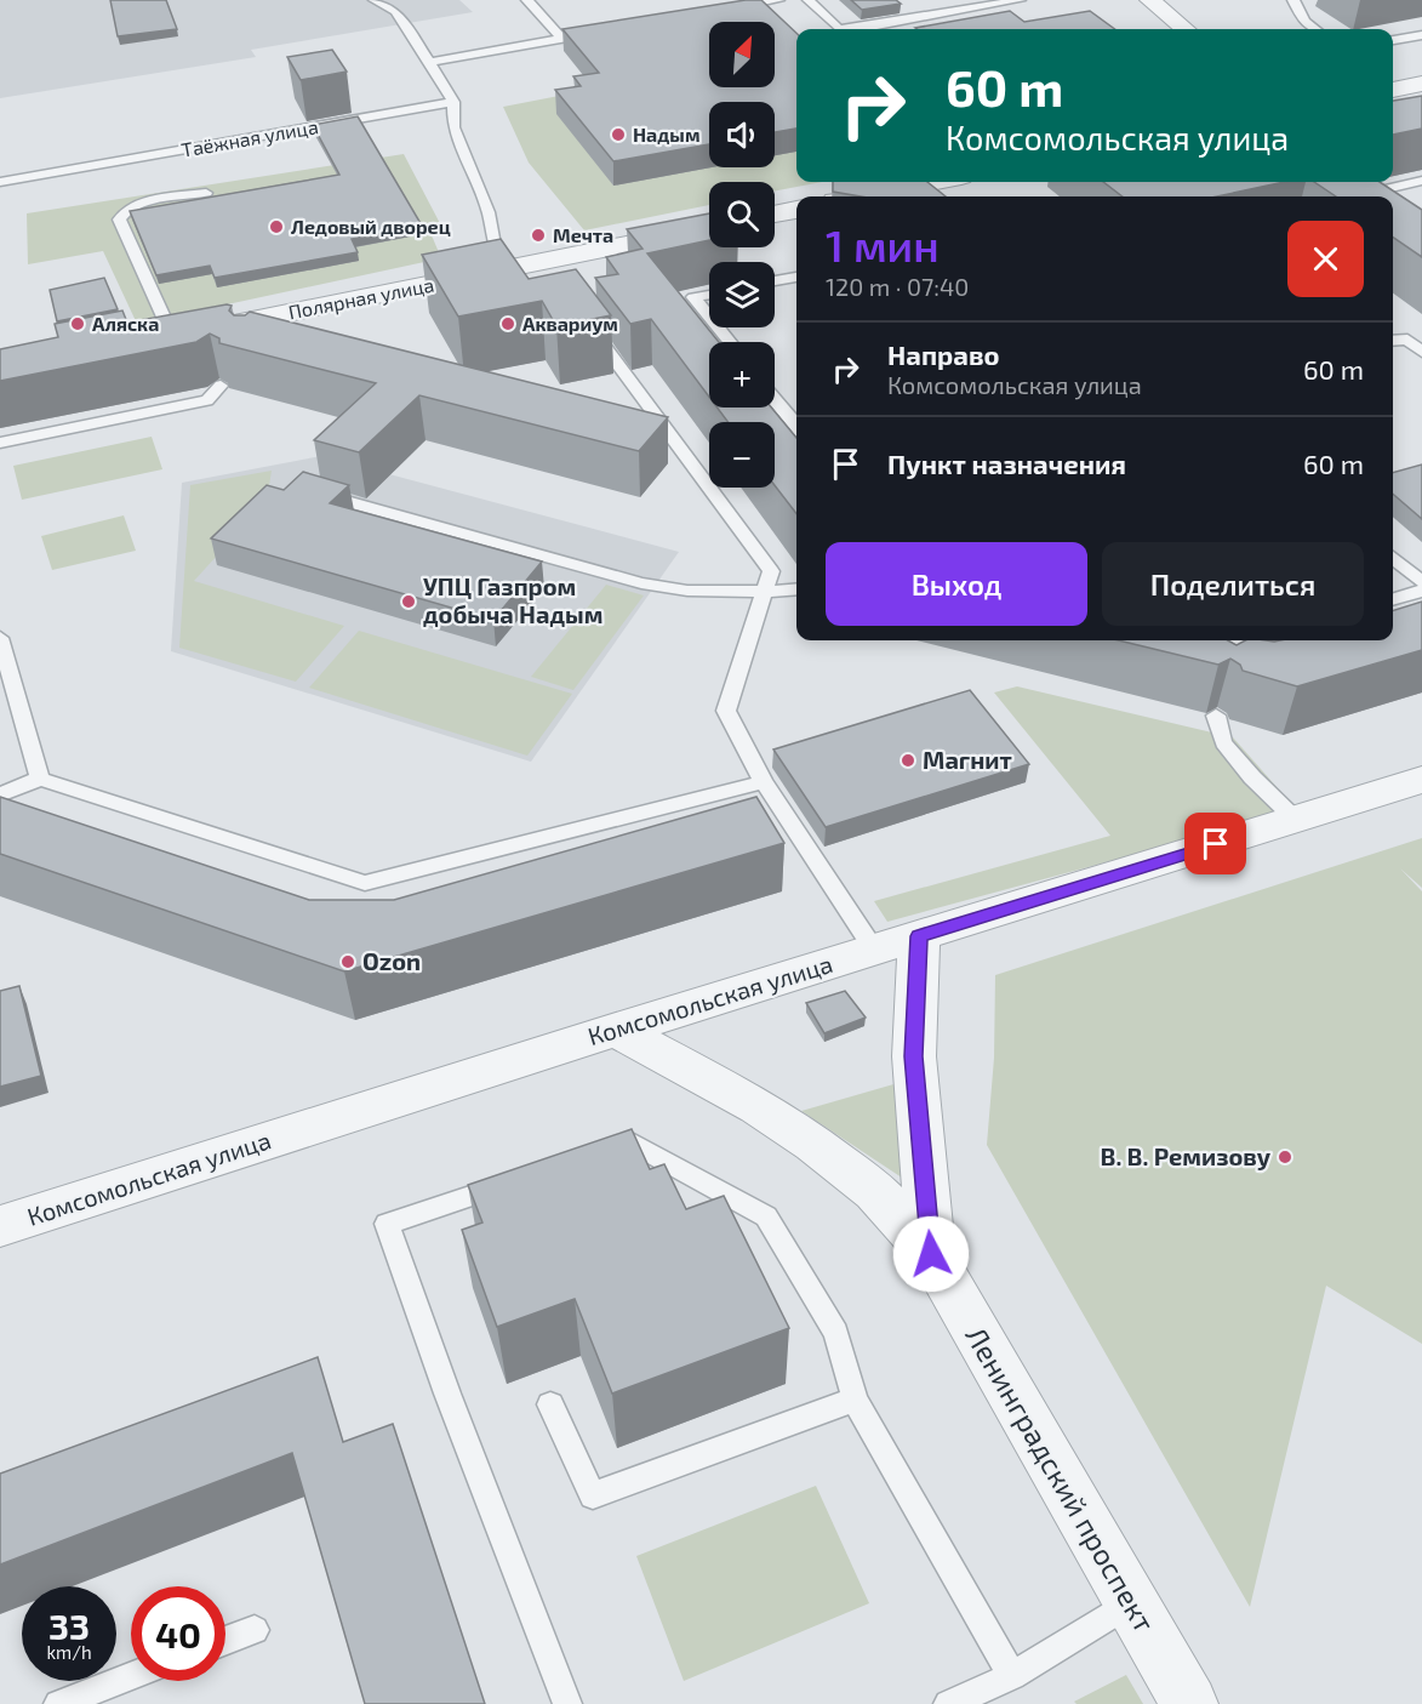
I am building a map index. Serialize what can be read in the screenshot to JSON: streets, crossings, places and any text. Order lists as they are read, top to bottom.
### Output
{
  "streets": {
    "street": ["Полярная улица", "Комсомольская улица", "Ленинградский проспект"],
    "lane": ["Таёжная улица"]
  },
  "places": [
    "Надым",
    "Ледовый дворец",
    "Мечта",
    "Аляска",
    "Аквариум",
    "УПЦ Газпром добыча Надым",
    "Магнит",
    "Ozon",
    "В. В. Ремизову"
  ],
  "north": "top right",
  "page": {
    "map_buttons": ["+", "−"],
    "turn": ["60 m", "Комсомольская улица"],
    "heading": ["1 мин", "120 m · 07:40"],
    "list": [
      {
        "name": "Направо",
        "note": "Комсомольская улица",
        "value": "60 m"
      },
      {
        "name": "Пункт назначения",
        "value": "60 m"
      }
    ],
    "buttons": ["Выход", "Поделиться"],
    "speed": "33 km/h",
    "limit": "40"
  }
}
